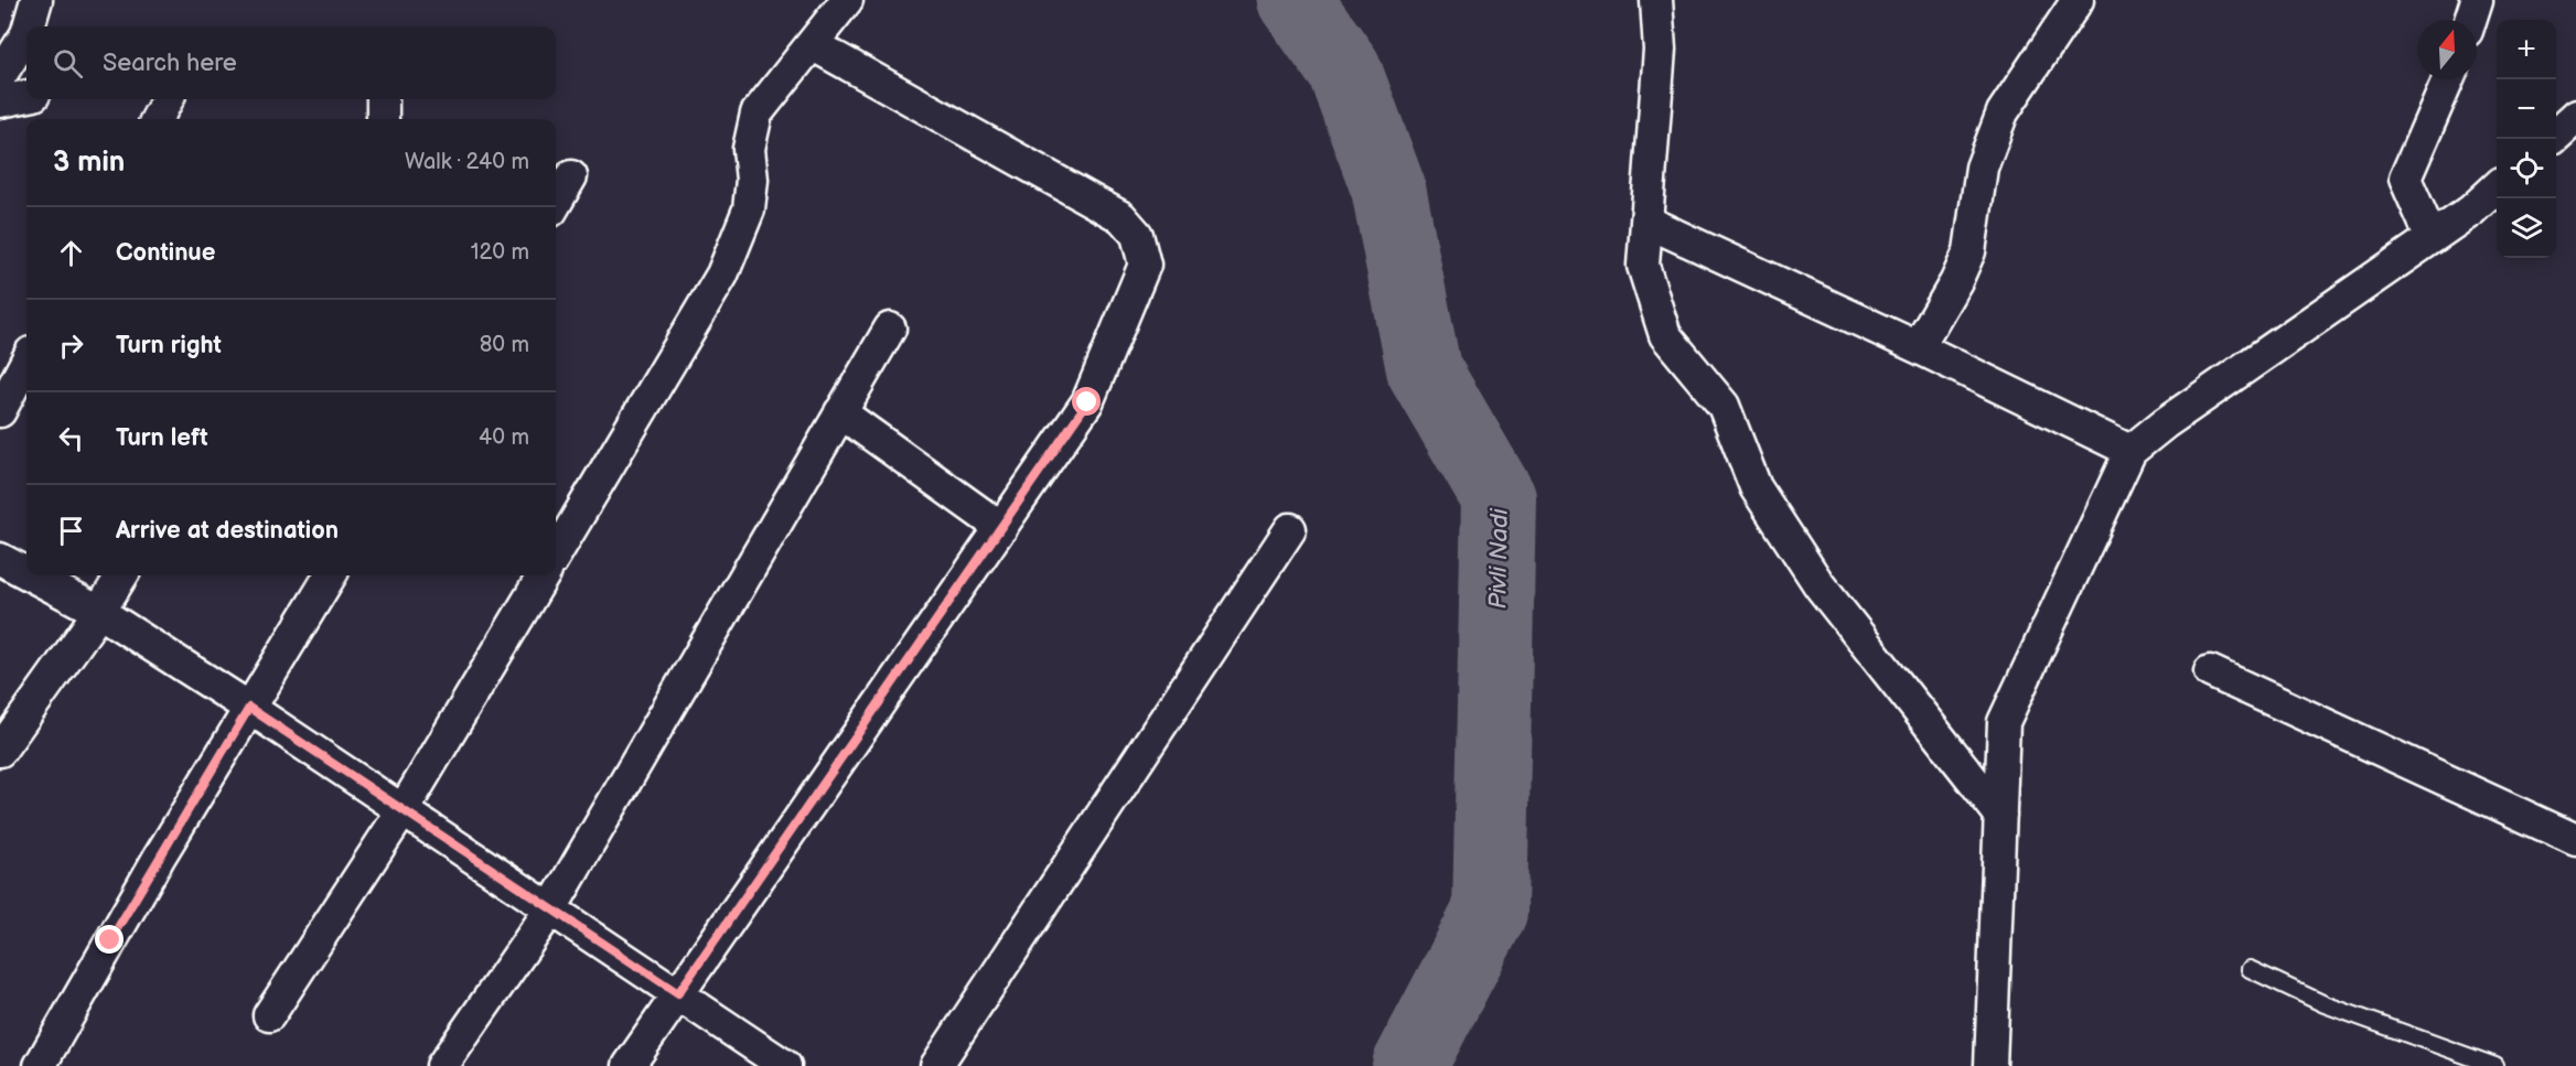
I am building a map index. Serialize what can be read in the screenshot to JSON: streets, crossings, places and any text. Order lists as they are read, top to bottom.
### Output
{
  "water": ["Pivli Nadi"],
  "north": "top",
  "page": {
    "map_buttons": ["+", "−"],
    "search": "Search here",
    "heading": ["3 min", "Walk · 240 m"],
    "list": [
      ["Continue", "120 m"],
      ["Turn right", "80 m"],
      ["Turn left", "40 m"],
      "Arrive at destination"
    ]
  }
}
